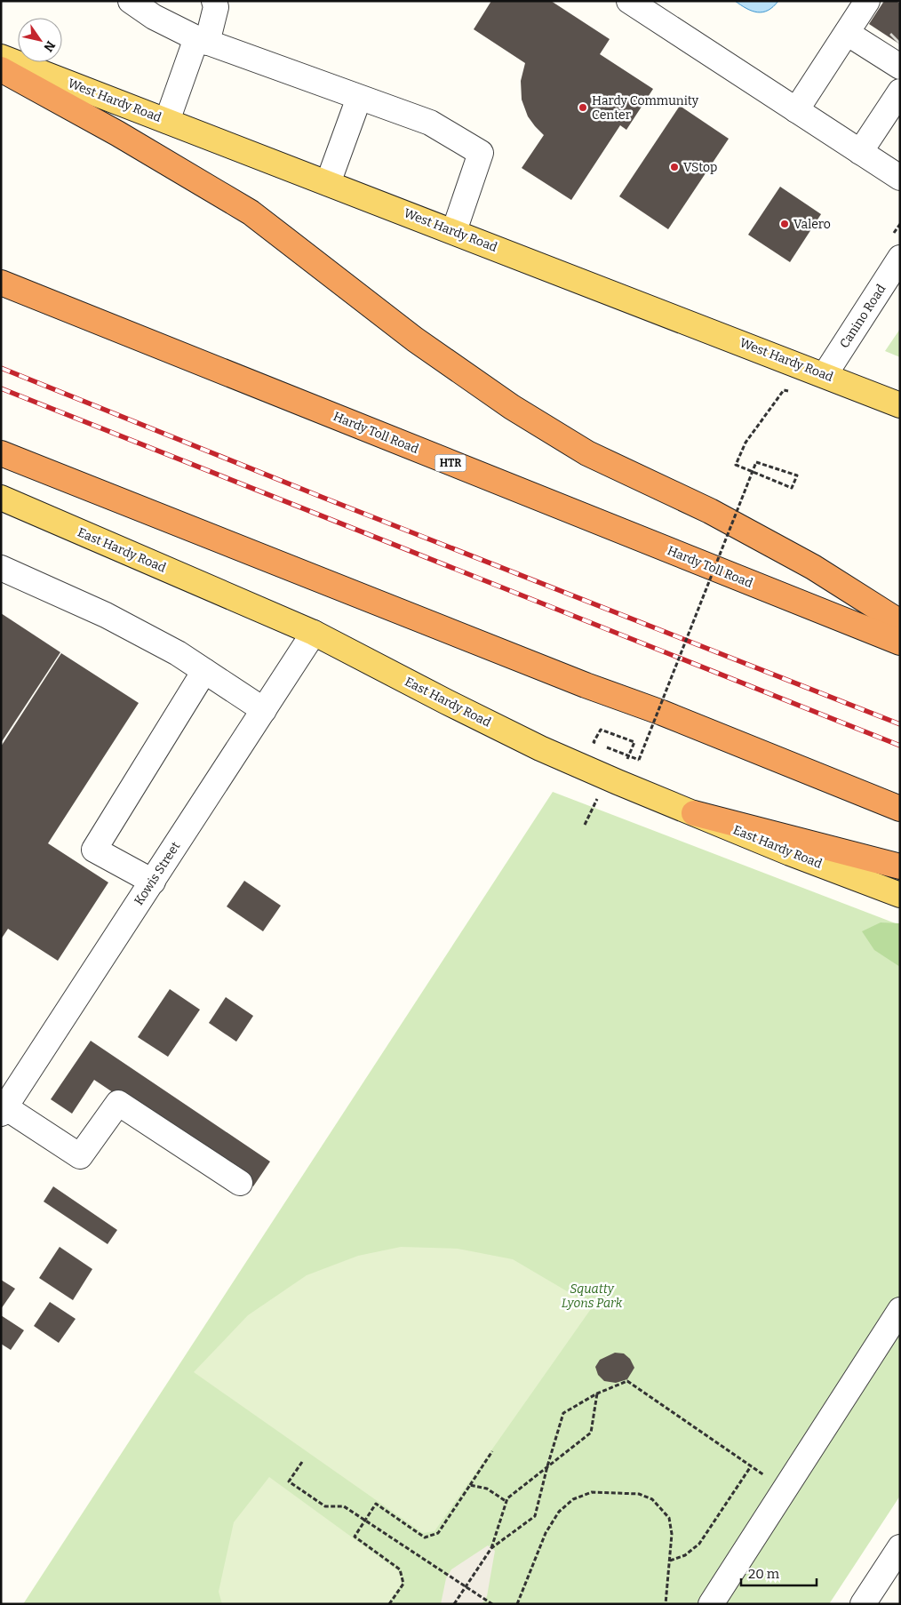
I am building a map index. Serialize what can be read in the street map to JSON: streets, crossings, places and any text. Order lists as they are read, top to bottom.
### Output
{
  "streets": {
    "highway": ["Hardy Toll Road", "HTR"],
    "main road": ["West Hardy Road", "East Hardy Road"],
    "street": ["Canino Road", "Kowis Street"]
  },
  "crossings": [
    ["West Hardy Road", "Canino Road"],
    ["East Hardy Road", "Kowis Street"]
  ],
  "parks": ["Squatty Lyons Park"],
  "places": ["Hardy Community Center", "VStop", "Valero"],
  "scale_bar": "20 m",
  "north": "bottom right"
}
